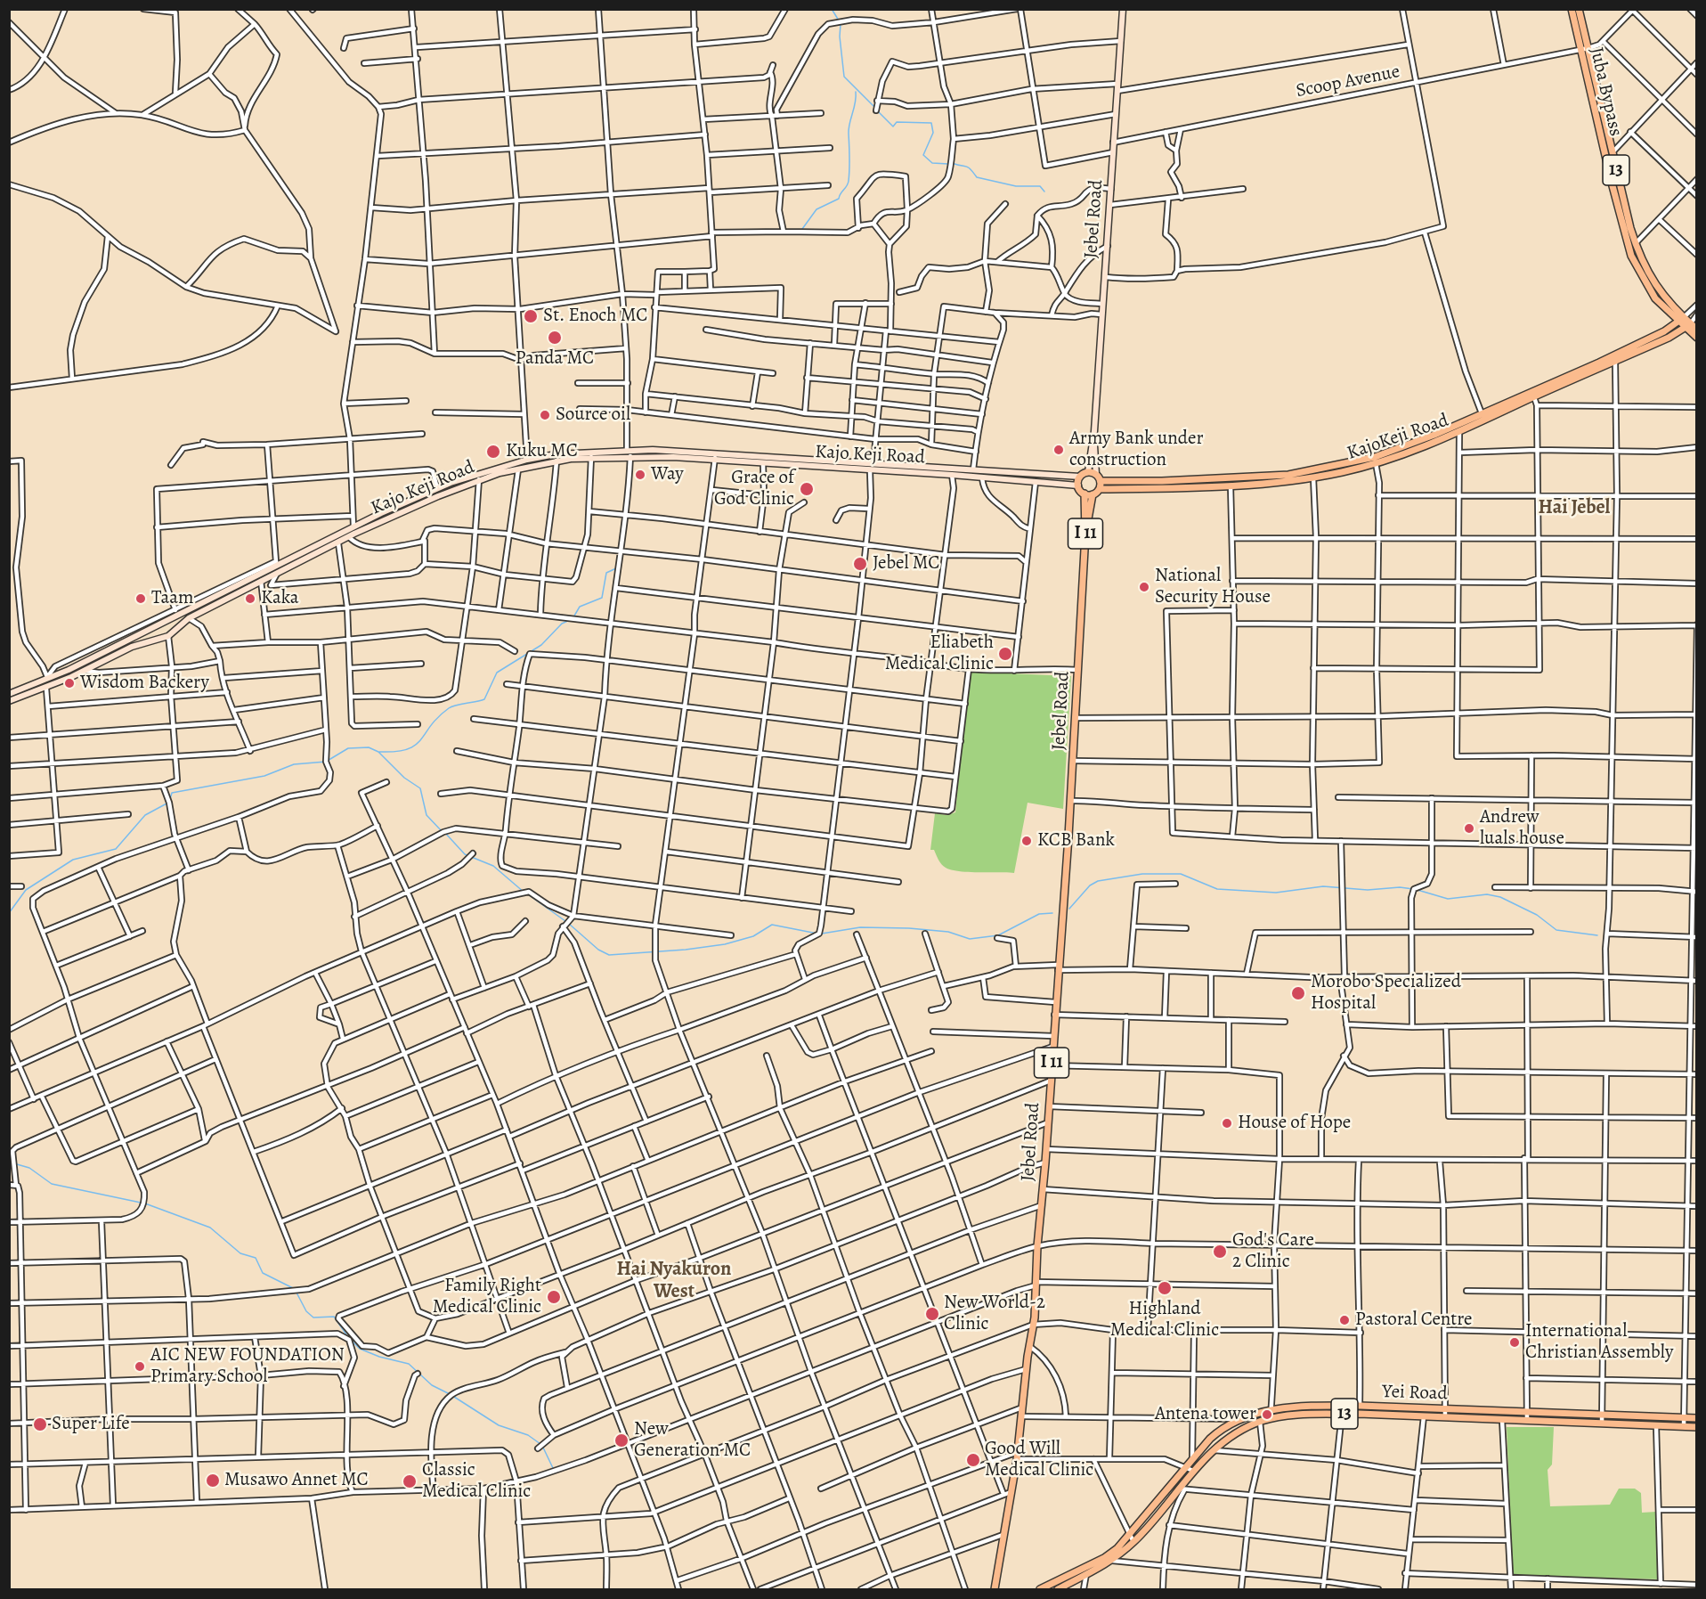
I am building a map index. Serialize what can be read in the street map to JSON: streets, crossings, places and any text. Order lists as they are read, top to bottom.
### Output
{
  "streets": {
    "main road": [
      "Juba Bypass",
      "13",
      "Jebel Road",
      "KajoKeji Road",
      "Kajo Keji Road",
      "I 11",
      "Yei Road"
    ],
    "street": ["Scoop Avenue"]
  },
  "crossings": [
    ["Scoop Avenue", "Juba Bypass"],
    ["Scoop Avenue", "Jebel Road"],
    ["Juba Bypass", "KajoKeji Road"],
    ["Jebel Road", "KajoKeji Road"],
    ["Jebel Road", "Kajo Keji Road"],
    ["Jebel Road", "I 11"],
    ["KajoKeji Road", "Kajo Keji Road"],
    ["KajoKeji Road", "I 11"],
    ["Kajo Keji Road", "I 11"]
  ],
  "districts": ["Hai Jebel", "Hai Nyakuron West"],
  "places": [
    "St. Enoch MC",
    "Panda MC",
    "Source oil",
    "Army Bank under construction",
    "Kuku MC",
    "Way",
    "Grace of God Clinic",
    "Jebel MC",
    "National Security House",
    "Taam",
    "Kaka",
    "Eliabeth Medical Clinic",
    "Wisdom Backery",
    "Andrew luals house",
    "KCB Bank",
    "Morobo Specialized Hospital",
    "House of Hope",
    "God's Care 2 Clinic",
    "Highland Medical Clinic",
    "Family Right Medical Clinic",
    "New World-2 Clinic",
    "Pastoral Centre",
    "International Christian Assembly",
    "AIC NEW FOUNDATION Primary School",
    "Antena tower",
    "Super Life",
    "New Generation MC",
    "Good Will Medical Clinic",
    "Musawo Annet MC",
    "Classic Medical Clinic"
  ]
}
